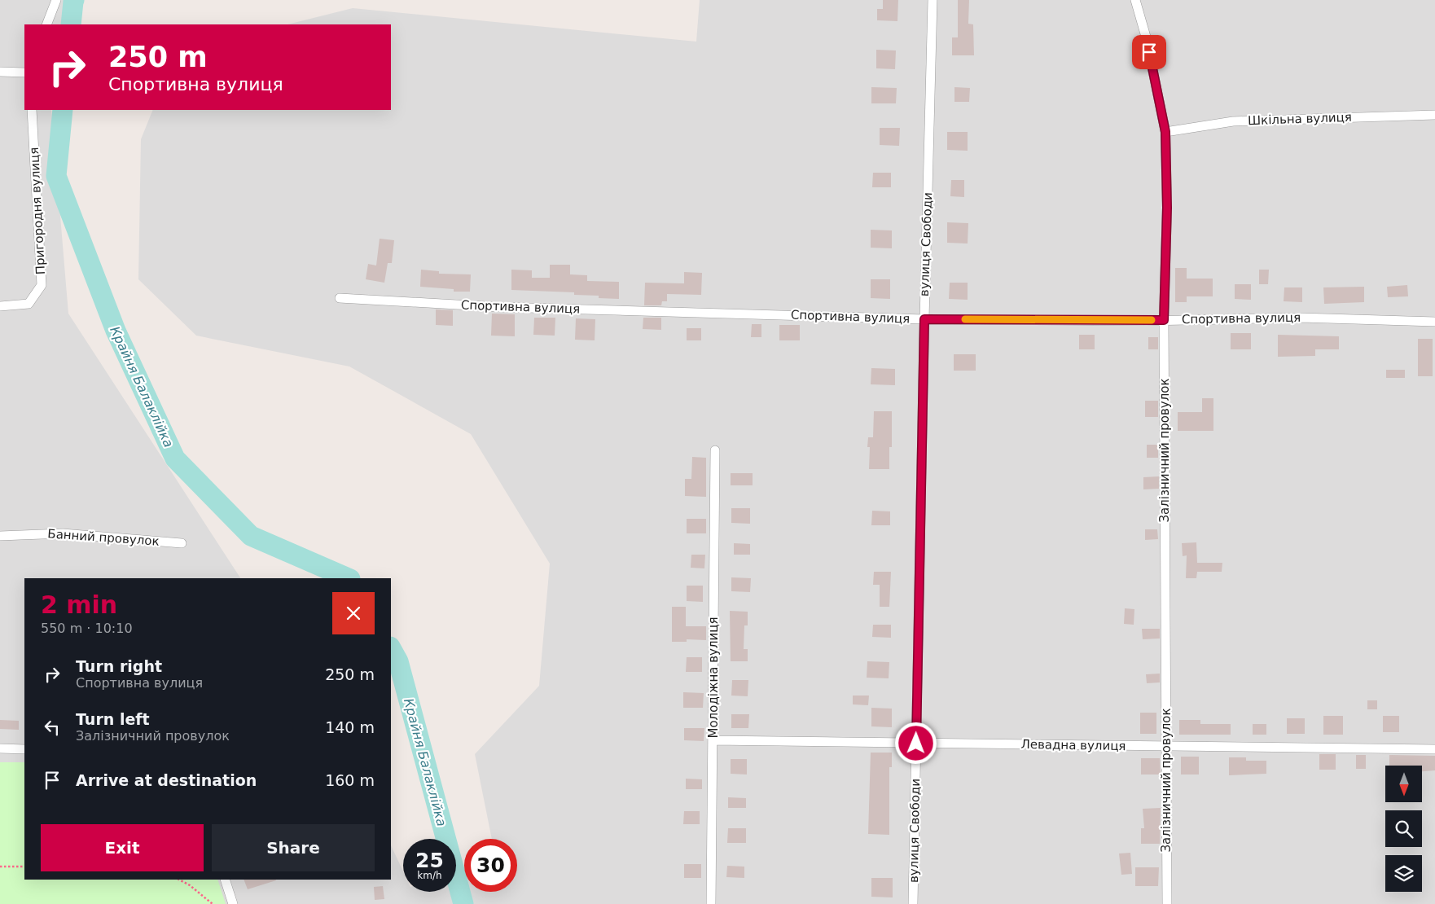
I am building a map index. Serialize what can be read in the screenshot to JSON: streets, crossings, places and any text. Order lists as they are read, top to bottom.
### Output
{
  "streets": {
    "street": [
      "Шкільна вулиця",
      "Пригородня вулиця",
      "вулиця Свободи",
      "Спортивна вулиця",
      "Залізничний провулок",
      "Банний провулок",
      "Молодіжна вулиця",
      "Левадна вулиця"
    ]
  },
  "crossings": [
    ["Шкільна вулиця", "Залізничний провулок"],
    ["вулиця Свободи", "Спортивна вулиця"],
    ["вулиця Свободи", "Левадна вулиця"],
    ["Спортивна вулиця", "Залізничний провулок"],
    ["Залізничний провулок", "Левадна вулиця"],
    ["Молодіжна вулиця", "Левадна вулиця"]
  ],
  "water": ["Крайня Балаклійка"],
  "north": "bottom",
  "page": {
    "turn": ["250 m", "Спортивна вулиця"],
    "heading": ["2 min", "550 m · 10:10"],
    "list": [
      {
        "name": "Turn right",
        "note": "Спортивна вулиця",
        "value": "250 m"
      },
      {
        "name": "Turn left",
        "note": "Залізничний провулок",
        "value": "140 m"
      },
      {
        "name": "Arrive at destination",
        "value": "160 m"
      }
    ],
    "buttons": ["Exit", "Share"],
    "speed": "25 km/h",
    "limit": "30"
  }
}
